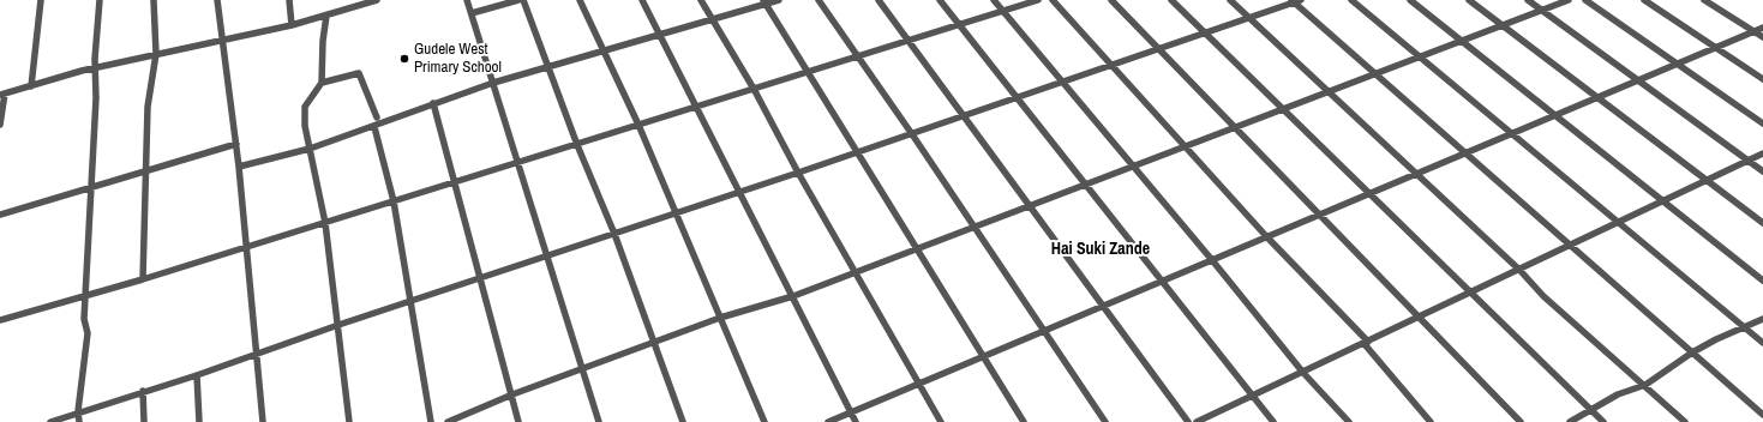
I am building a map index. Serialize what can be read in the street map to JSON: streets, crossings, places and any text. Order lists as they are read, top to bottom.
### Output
{
  "districts": ["Hai Suki Zande"],
  "places": ["Gudele West Primary School"]
}
